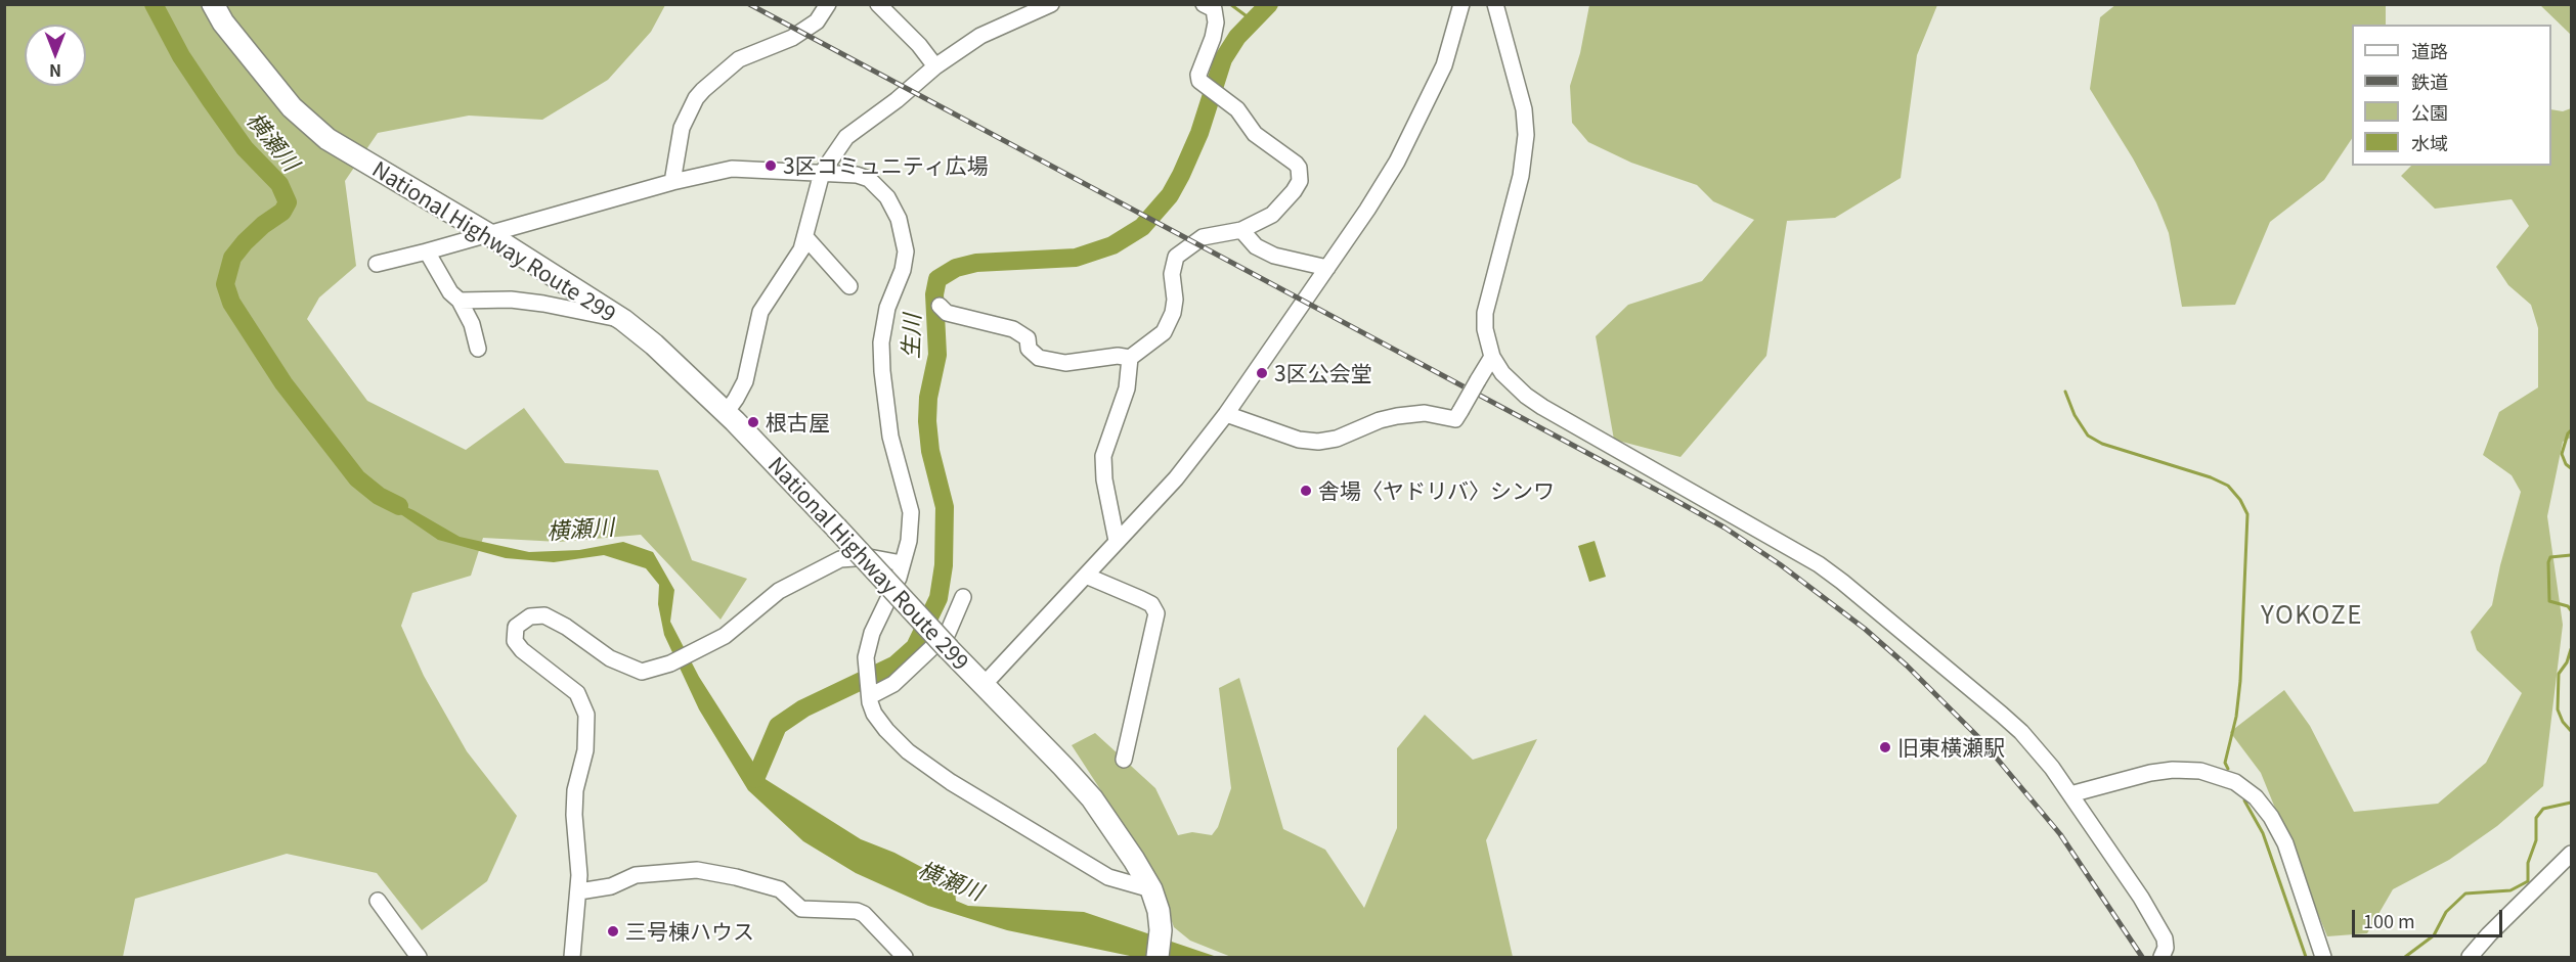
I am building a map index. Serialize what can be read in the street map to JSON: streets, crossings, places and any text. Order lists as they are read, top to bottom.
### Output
{
  "streets": {
    "highway": ["National Highway Route 299"]
  },
  "districts": ["YOKOZE"],
  "water": ["横瀬川", "生川"],
  "places": [
    "3区コミュニティ広場",
    "3区公会堂",
    "根古屋",
    "舎場〈ヤドリバ〉シンワ",
    "旧東横瀬駅",
    "三号棟ハウス"
  ],
  "legend": [
    "道路",
    "鉄道",
    "公園",
    "水域"
  ],
  "scale_bar": "100 m",
  "north": "bottom"
}
